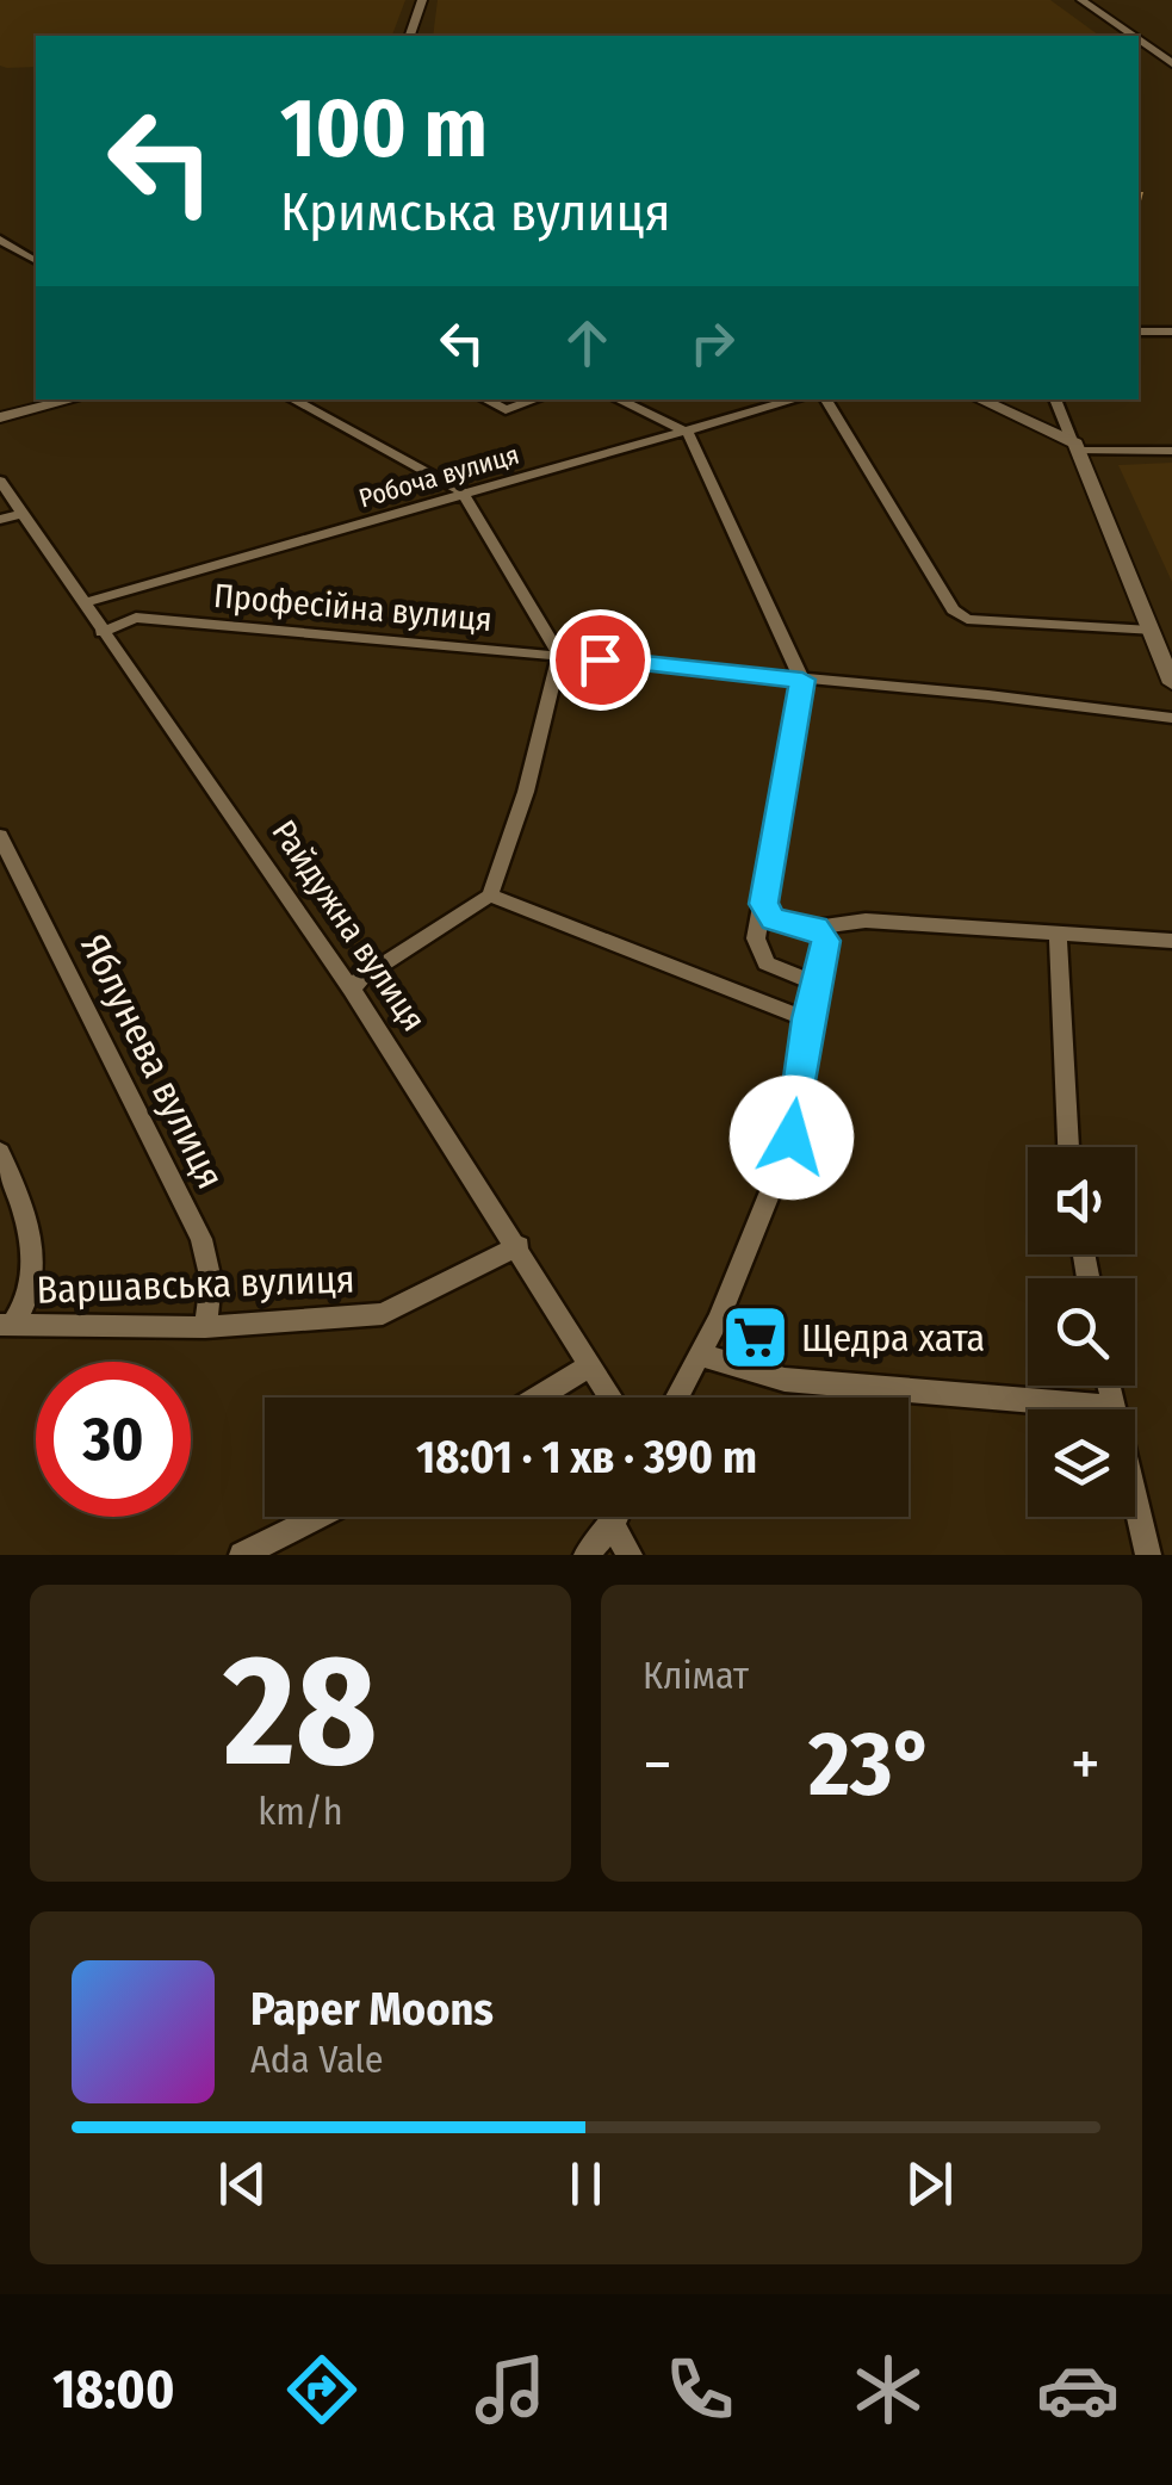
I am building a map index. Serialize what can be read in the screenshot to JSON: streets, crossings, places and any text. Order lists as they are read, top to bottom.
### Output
{
  "streets": {
    "street": [
      "Робоча вулиця",
      "Професійна вулиця",
      "Райдужна вулиця",
      "Яблунева вулиця",
      "Варшавська вулиця"
    ]
  },
  "crossings": [
    ["Робоча вулиця", "Райдужна вулиця"],
    ["Професійна вулиця", "Райдужна вулиця"],
    ["Райдужна вулиця", "Варшавська вулиця"],
    ["Яблунева вулиця", "Варшавська вулиця"]
  ],
  "places": {
    "supermarket": ["Щедра хата"]
  },
  "page": {
    "turn": ["100 m", "Кримська вулиця"],
    "limit": "30",
    "trip": "18:01 · 1 хв · 390 m",
    "tile": [
      ["28", "km/h"],
      "Клімат"
    ],
    "heat": ["−", "23°", "+"],
    "song": ["Paper Moons", "Ada Vale"],
    "tabs": "18:00"
  }
}
